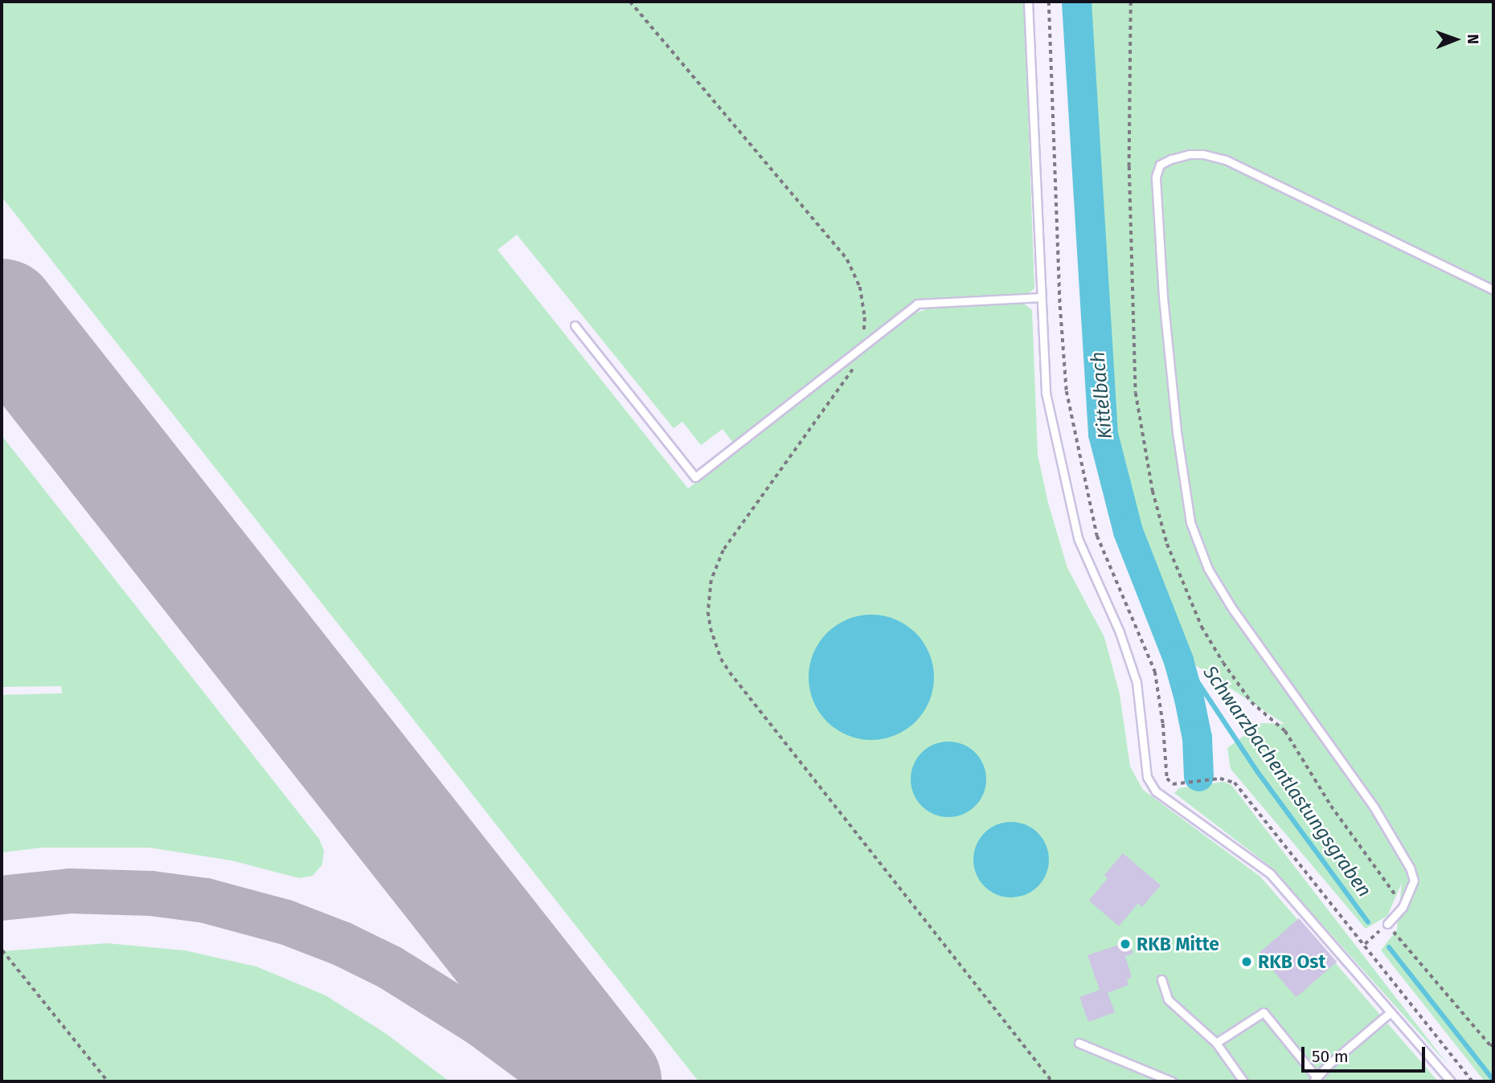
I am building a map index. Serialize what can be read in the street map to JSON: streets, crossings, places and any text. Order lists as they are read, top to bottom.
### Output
{
  "water": ["Kittelbach", "Schwarzbachentlastungsgraben"],
  "places": ["RKB Mitte", "RKB Ost"],
  "scale_bar": "50 m",
  "north": "right"
}
